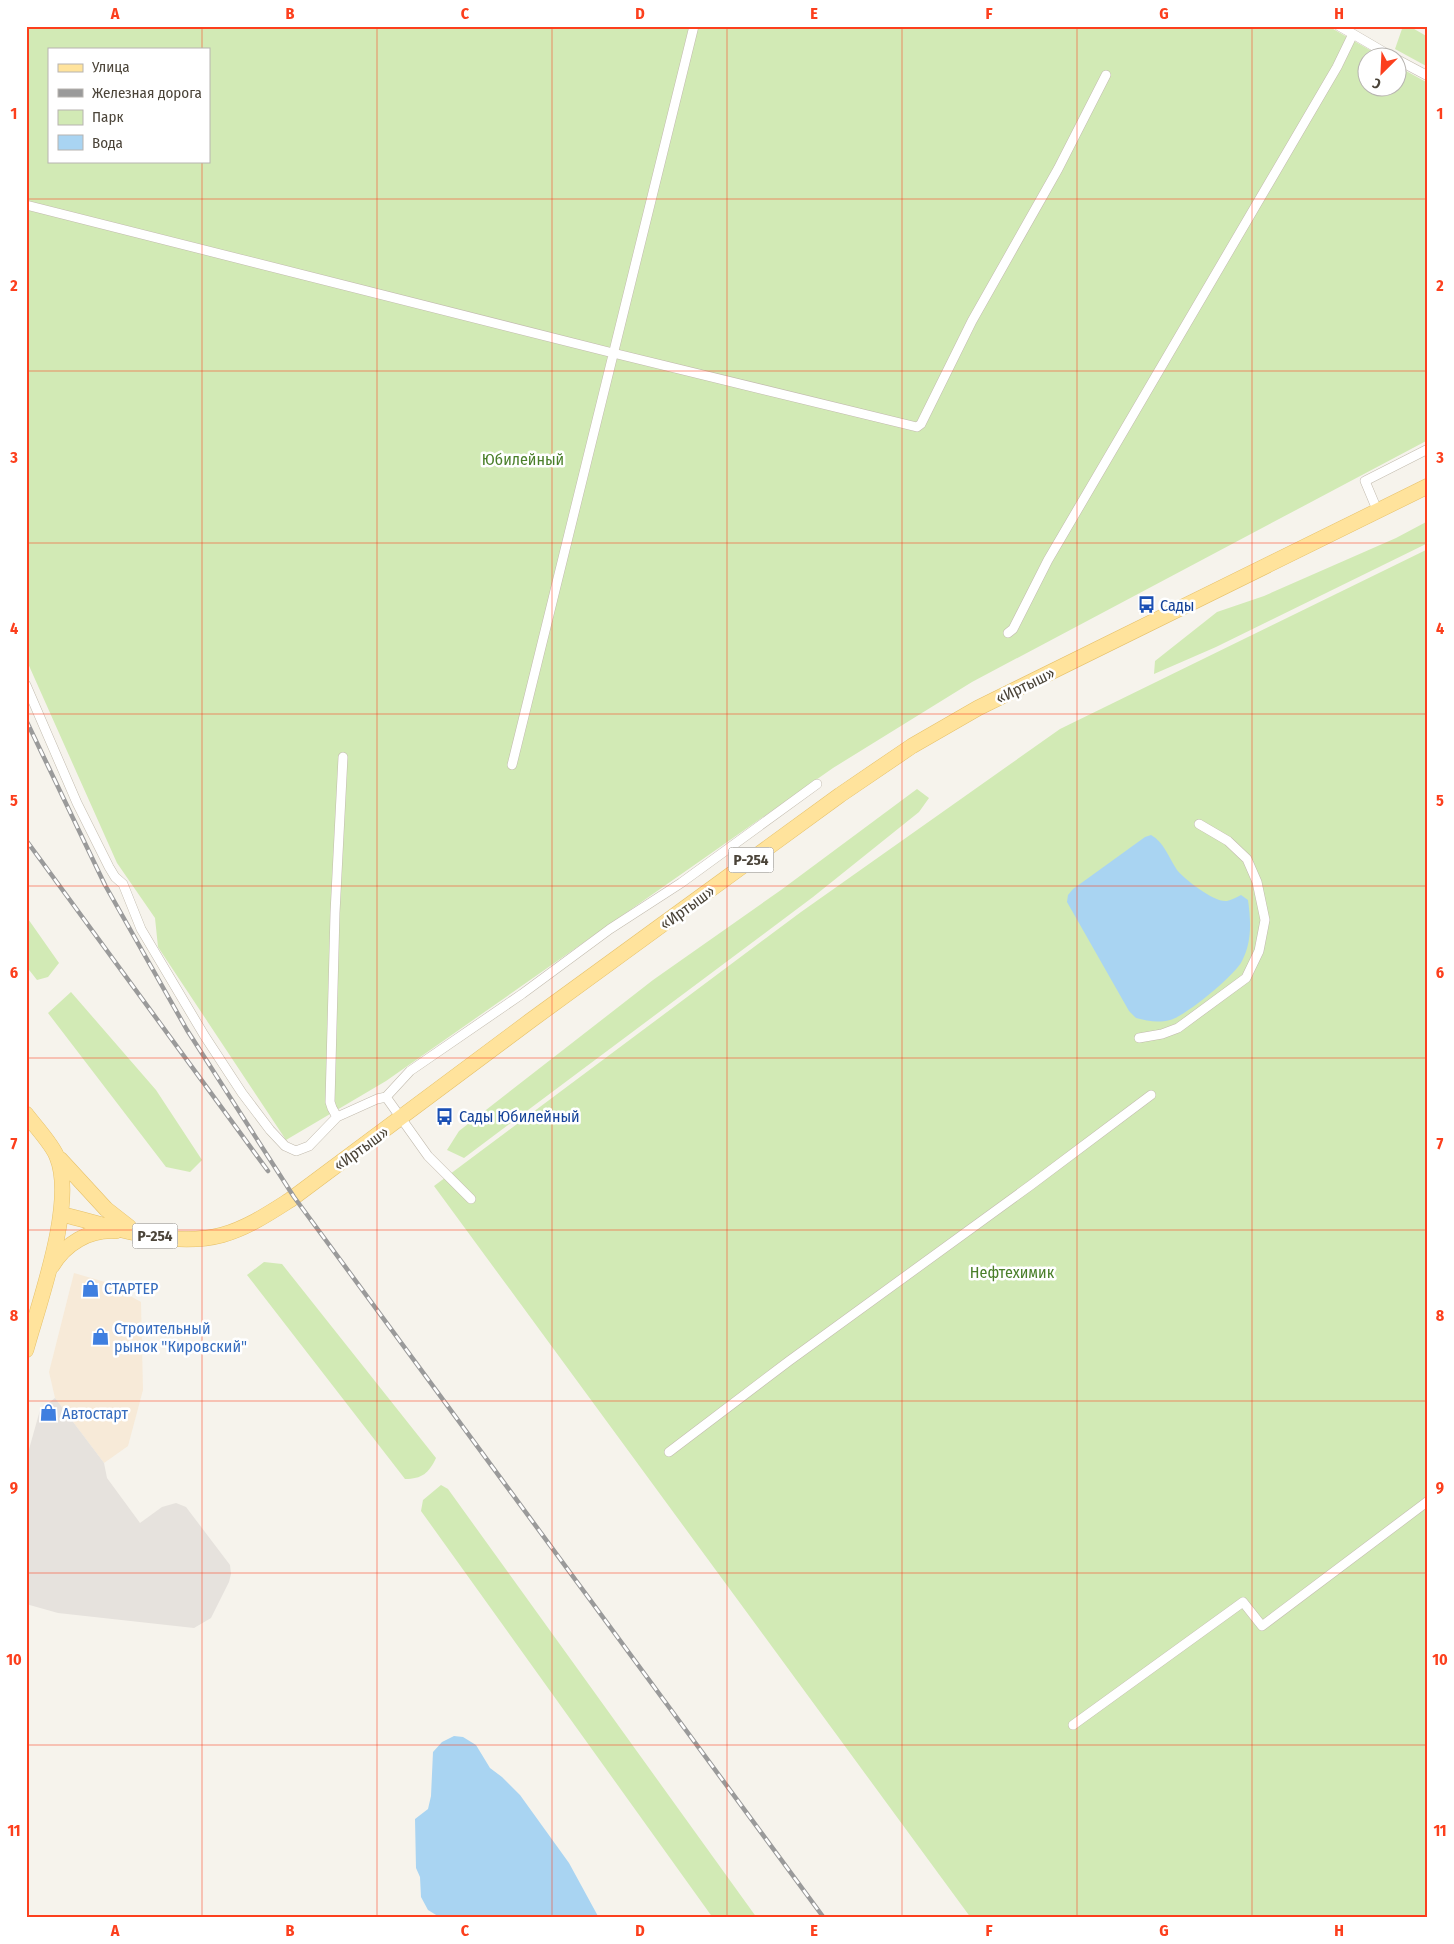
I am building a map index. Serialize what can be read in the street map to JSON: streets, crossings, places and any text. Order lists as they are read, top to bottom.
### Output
{
  "streets": {
    "main road": ["«Иртыш»", "Р-254"]
  },
  "parks": ["Юбилейный", "Нефтехимик"],
  "places": {
    "bus stop": ["Сады", "Сады Юбилейный"],
    "shop": ["СТАРТЕР", "Строительный рынок \"Кировский\"", "Автостарт"]
  },
  "legend": [
    "Улица",
    "Железная дорога",
    "Парк",
    "Вода"
  ],
  "north": "bottom left",
  "grid": {
    "columns": [
      "A",
      "B",
      "C",
      "D",
      "E",
      "F",
      "G",
      "H"
    ],
    "rows": [
      "1",
      "2",
      "3",
      "4",
      "5",
      "6",
      "7",
      "8",
      "9",
      "10",
      "11"
    ]
  }
}
